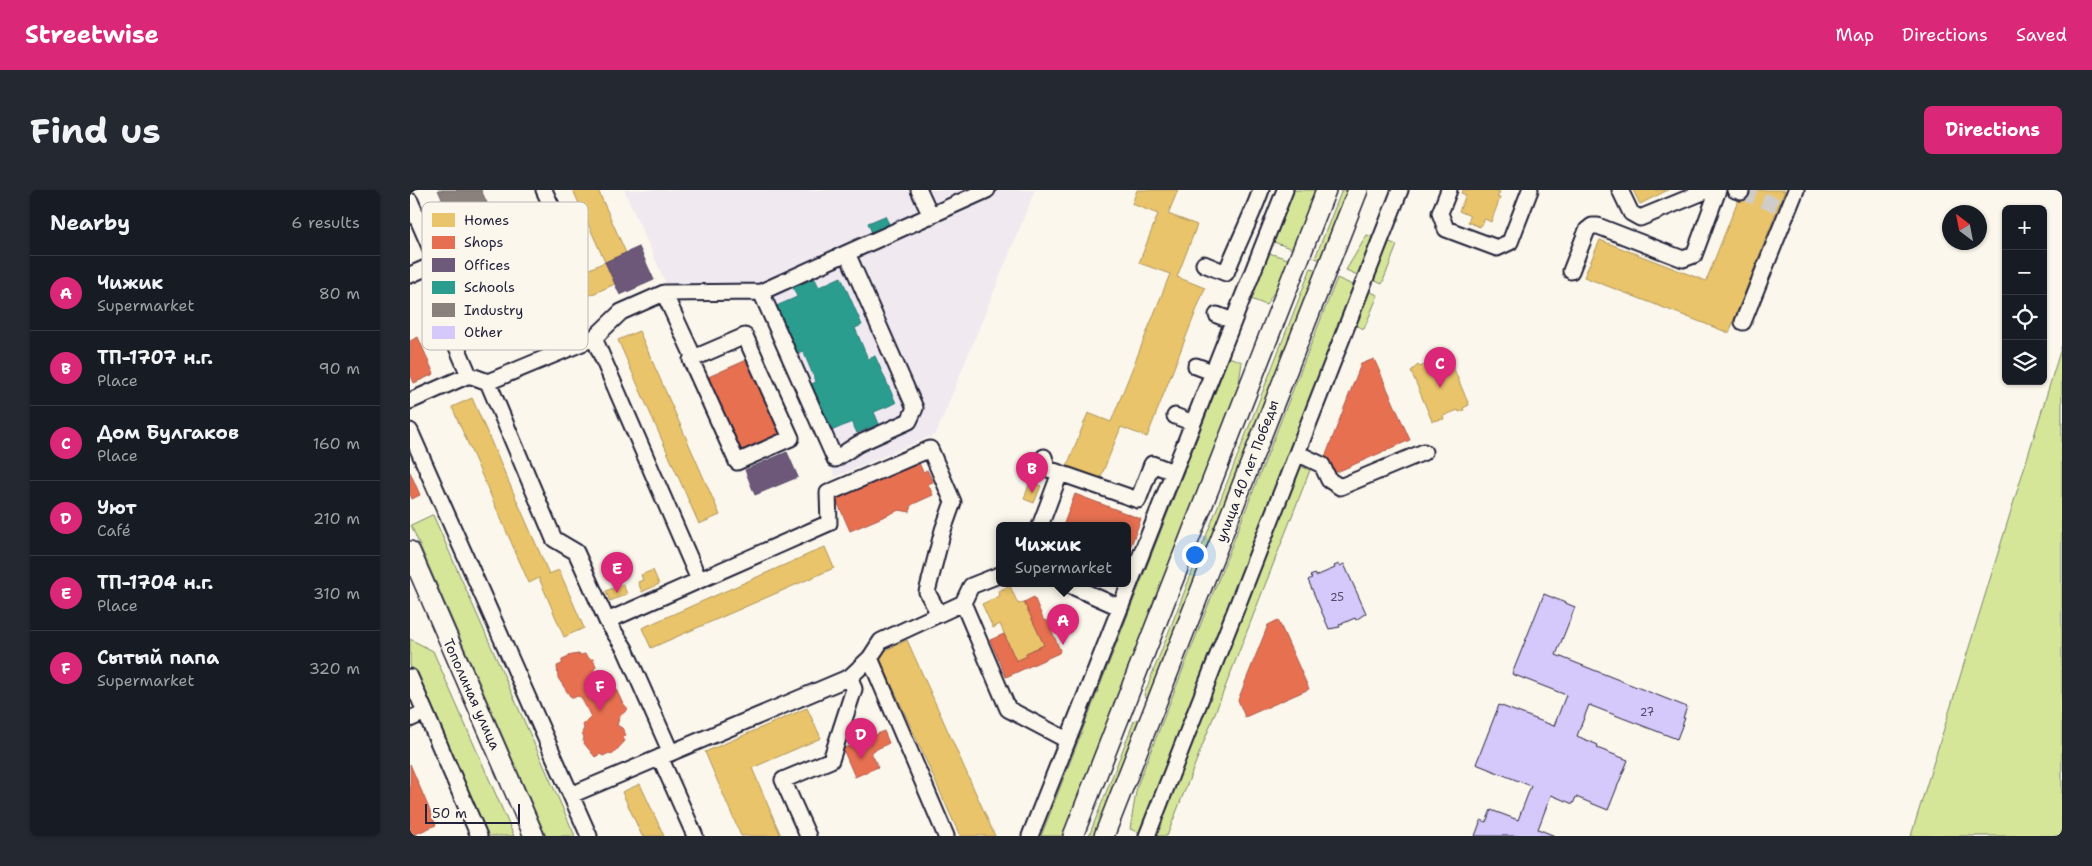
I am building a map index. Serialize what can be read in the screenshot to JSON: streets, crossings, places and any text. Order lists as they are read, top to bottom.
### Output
{
  "streets": {
    "main road": ["улица 40 лет Победы", "Тополиная улица"]
  },
  "house_numbers": ["25", "27"],
  "legend": [
    "Homes",
    "Shops",
    "Offices",
    "Schools",
    "Industry",
    "Other"
  ],
  "scale_bar": "50 m",
  "north": "top left",
  "page": {
    "header": "Streetwise",
    "nav": ["Map", "Directions", "Saved"],
    "buttons": "Directions",
    "title": "Find us",
    "heading": ["Nearby", "6 results"],
    "map_buttons": ["+", "−"],
    "list": [
      {
        "mark": "A",
        "name": "Чижик",
        "note": "Supermarket",
        "value": "80 m"
      },
      {
        "mark": "B",
        "name": "ТП-1707 н.г.",
        "note": "Place",
        "value": "90 m"
      },
      {
        "mark": "C",
        "name": "Дом Булгаков",
        "note": "Place",
        "value": "160 m"
      },
      {
        "mark": "D",
        "name": "Уют",
        "note": "Café",
        "value": "210 m"
      },
      {
        "mark": "E",
        "name": "ТП-1704 н.г.",
        "note": "Place",
        "value": "310 m"
      },
      {
        "mark": "F",
        "name": "Сытый папа",
        "note": "Supermarket",
        "value": "320 m"
      }
    ],
    "pins": [
      "C",
      "B",
      "E",
      "A",
      "F",
      "D"
    ],
    "popup": ["Чижик", "Supermarket"],
    "scale": "50 m"
  }
}
